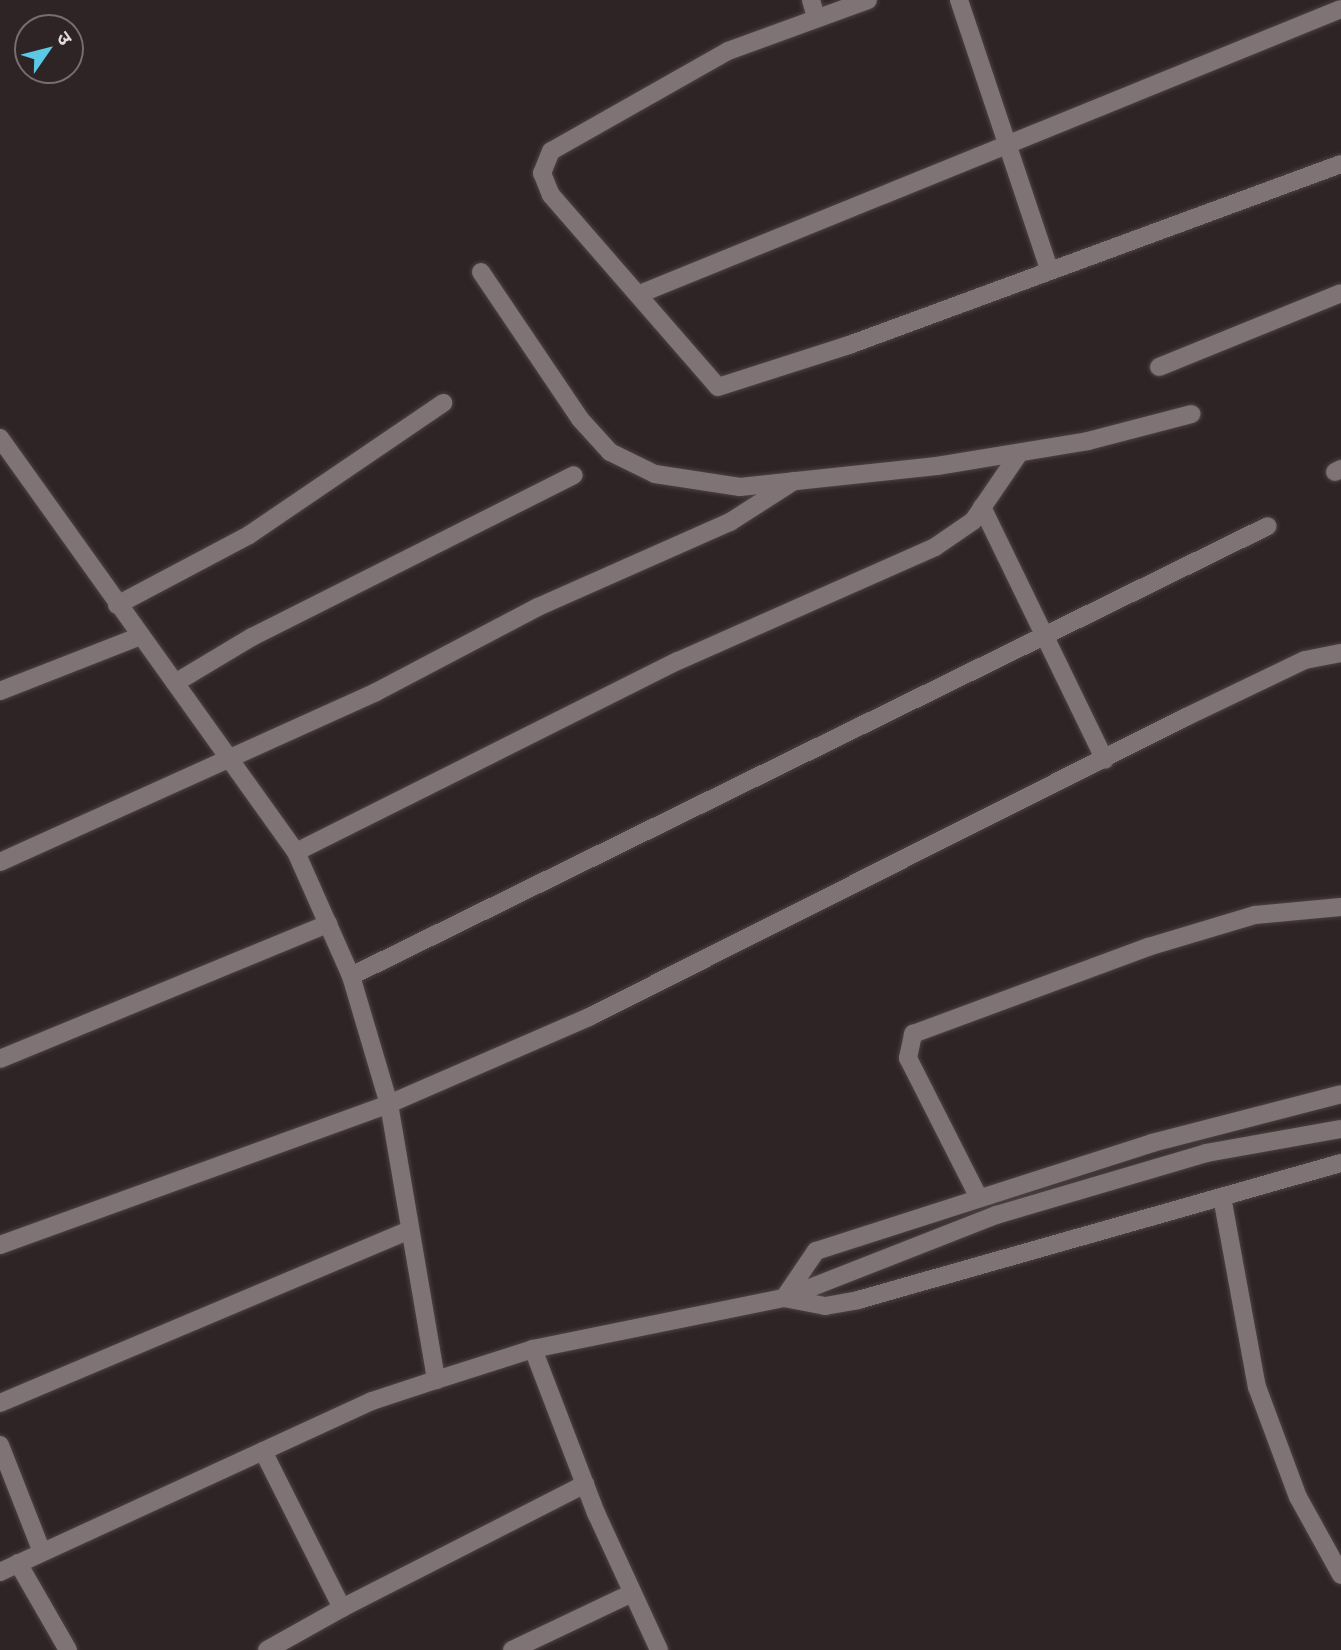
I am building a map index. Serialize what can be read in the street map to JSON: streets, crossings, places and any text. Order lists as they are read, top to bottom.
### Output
{
  "north": "top right"
}
